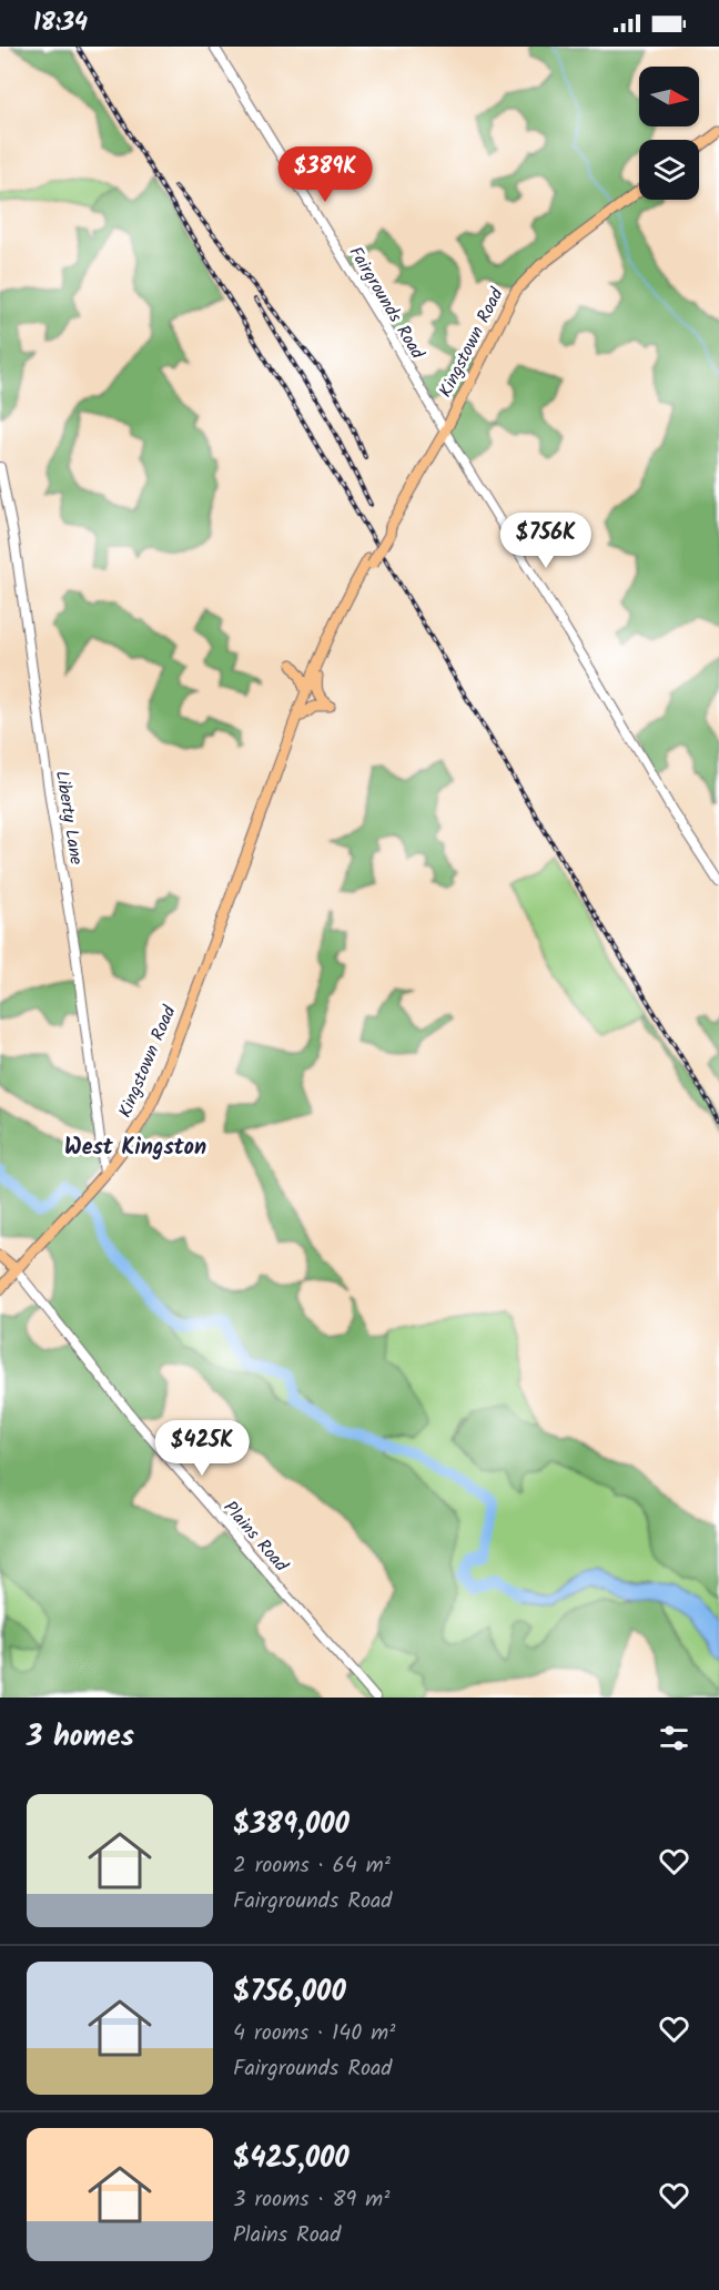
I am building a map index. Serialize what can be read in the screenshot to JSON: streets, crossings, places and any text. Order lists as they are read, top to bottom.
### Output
{
  "streets": {
    "main road": ["Kingstown Road"],
    "street": ["Fairgrounds Road", "Liberty Lane", "Plains Road"]
  },
  "crossings": [
    ["Fairgrounds Road", "Kingstown Road"],
    ["Kingstown Road", "Liberty Lane"],
    ["Kingstown Road", "Plains Road"]
  ],
  "districts": ["West Kingston"],
  "north": "right",
  "page": {
    "status": "18:34",
    "price": ["$389K", "$756K", "$425K"],
    "heading": "3 homes",
    "list": [
      {
        "name": "$389,000",
        "note": "2 rooms · 64 m² · Fairgrounds Road"
      },
      {
        "name": "$756,000",
        "note": "4 rooms · 140 m² · Fairgrounds Road"
      },
      {
        "name": "$425,000",
        "note": "3 rooms · 89 m² · Plains Road"
      }
    ]
  }
}
